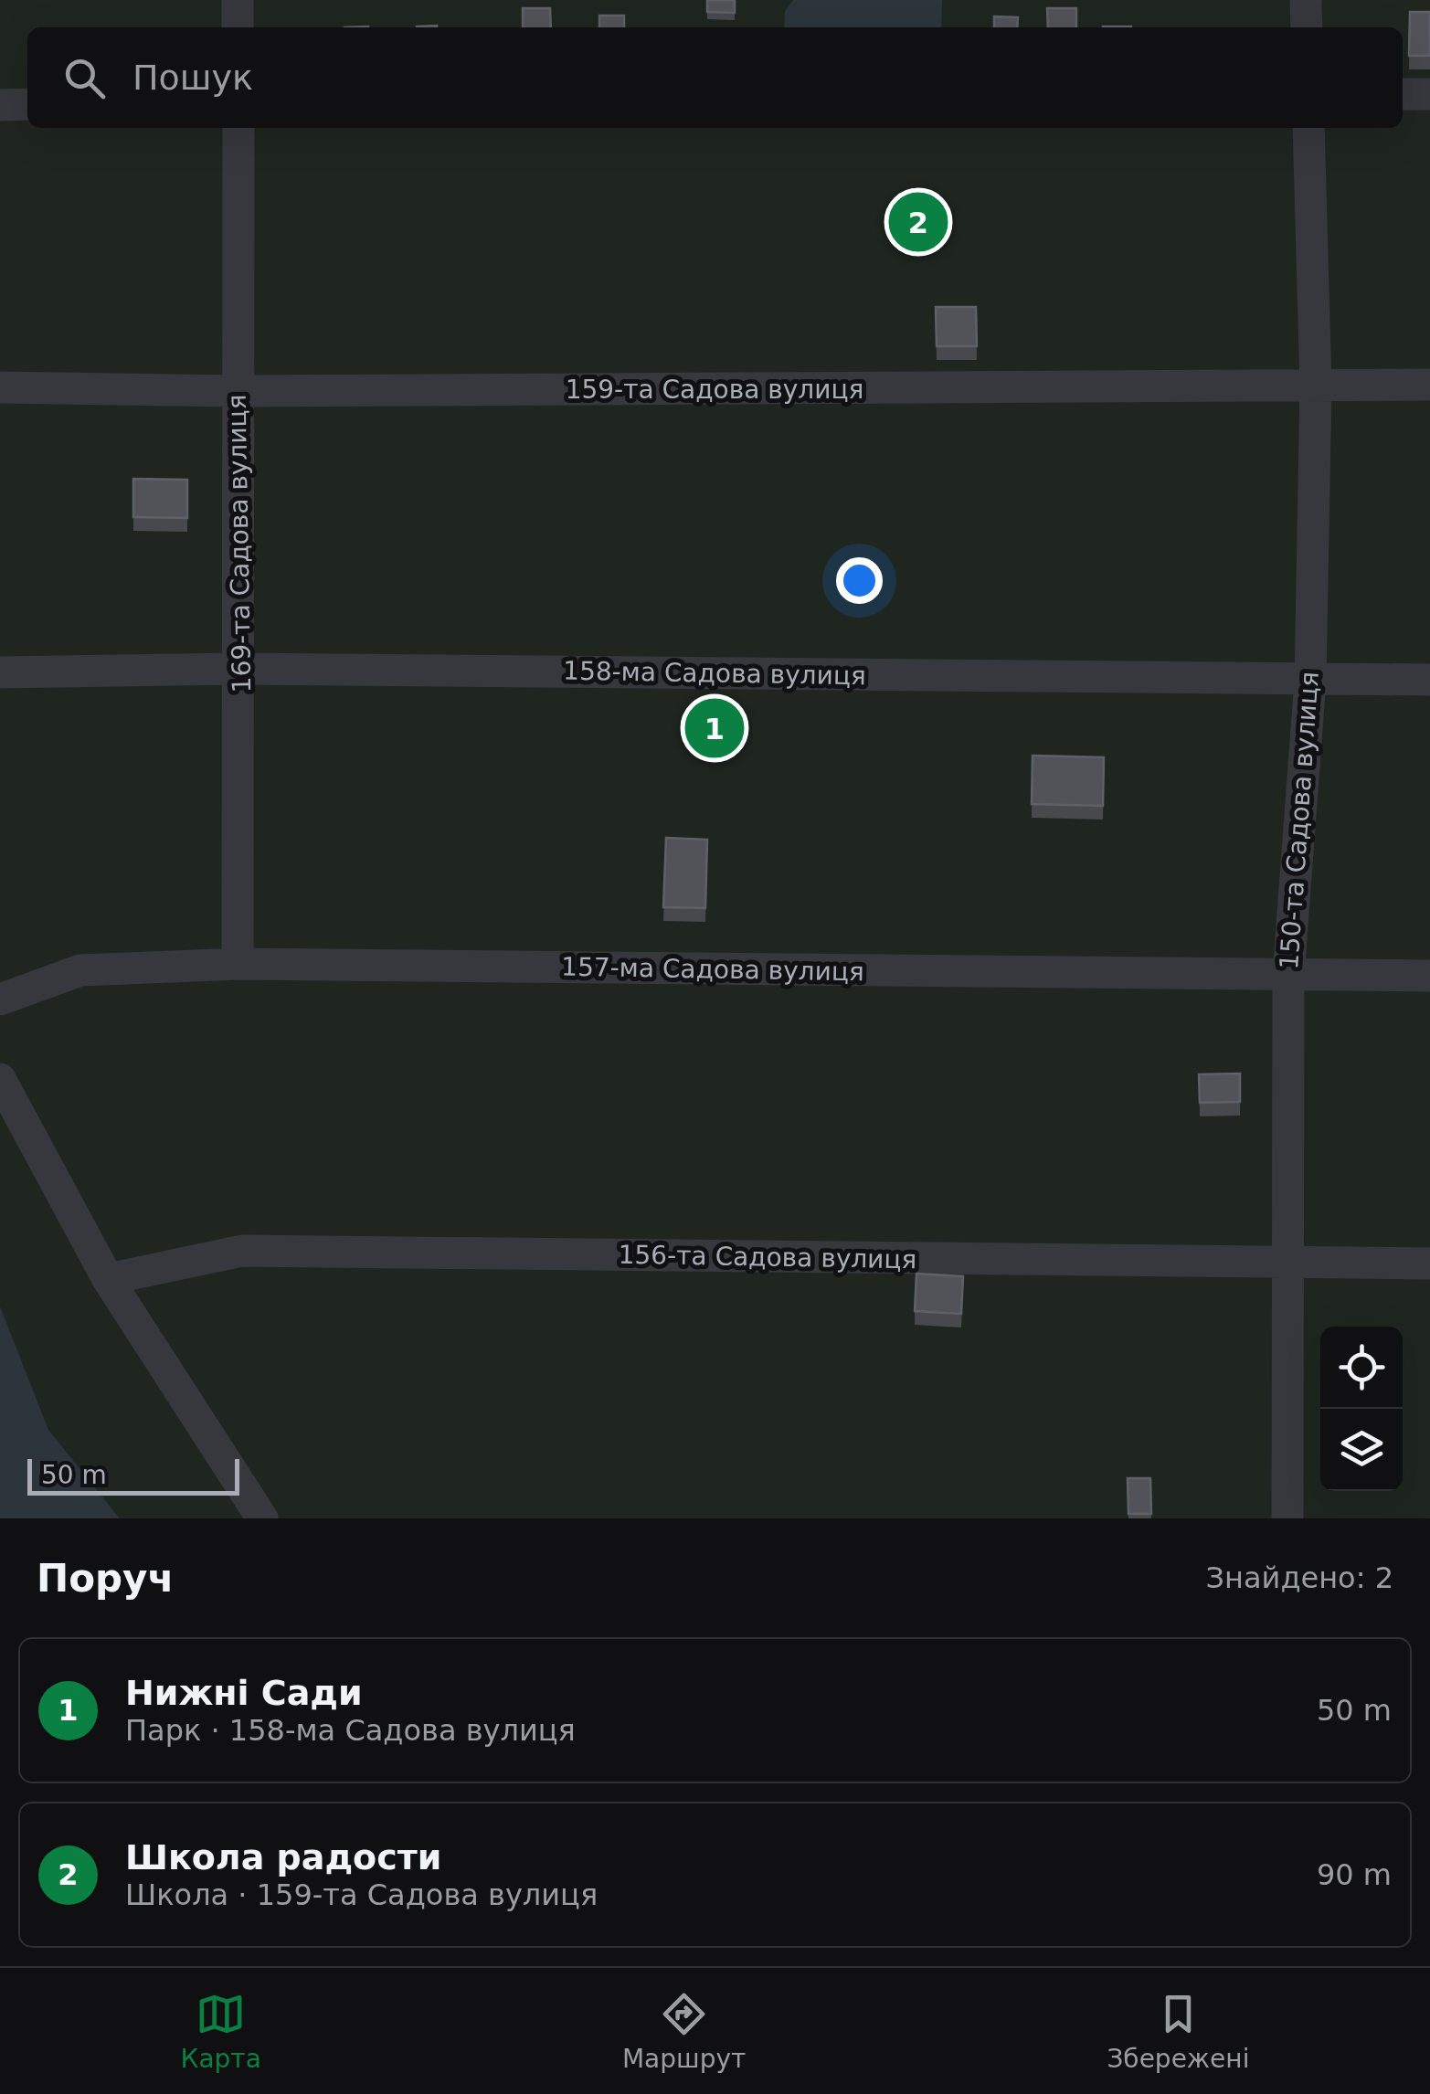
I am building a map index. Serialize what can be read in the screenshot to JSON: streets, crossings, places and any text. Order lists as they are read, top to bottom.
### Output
{
  "streets": {
    "street": [
      "159-та Садова вулиця",
      "169-та Садова вулиця",
      "158-ма Садова вулиця",
      "150-та Садова вулиця",
      "157-ма Садова вулиця",
      "156-та Садова вулиця"
    ]
  },
  "crossings": [
    ["159-та Садова вулиця", "169-та Садова вулиця"],
    ["159-та Садова вулиця", "150-та Садова вулиця"],
    ["169-та Садова вулиця", "158-ма Садова вулиця"],
    ["169-та Садова вулиця", "157-ма Садова вулиця"],
    ["158-ма Садова вулиця", "150-та Садова вулиця"],
    ["150-та Садова вулиця", "157-ма Садова вулиця"],
    ["150-та Садова вулиця", "156-та Садова вулиця"]
  ],
  "scale_bar": "50 m",
  "page": {
    "search": "Пошук",
    "pins": ["2", "1"],
    "scale": "50 m",
    "heading": ["Поруч", "Знайдено: 2"],
    "list": [
      {
        "mark": "1",
        "name": "Нижні Сади",
        "note": "Парк · 158-ма Садова вулиця",
        "value": "50 m"
      },
      {
        "mark": "2",
        "name": "Школа радости",
        "note": "Школа · 159-та Садова вулиця",
        "value": "90 m"
      }
    ],
    "nav": ["Карта", "Маршрут", "Збережені"]
  }
}
